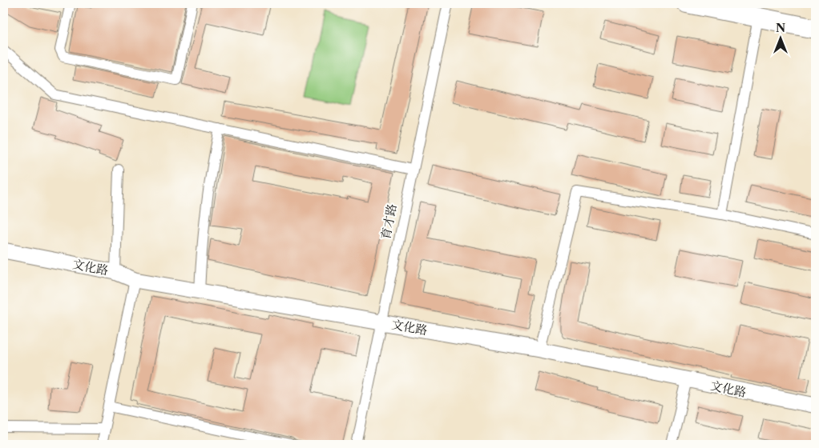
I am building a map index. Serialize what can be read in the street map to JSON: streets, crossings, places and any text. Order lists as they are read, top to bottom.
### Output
{
  "streets": {
    "street": ["育才路", "文化路"]
  },
  "crossings": [
    ["育才路", "文化路"]
  ],
  "north": "top"
}
